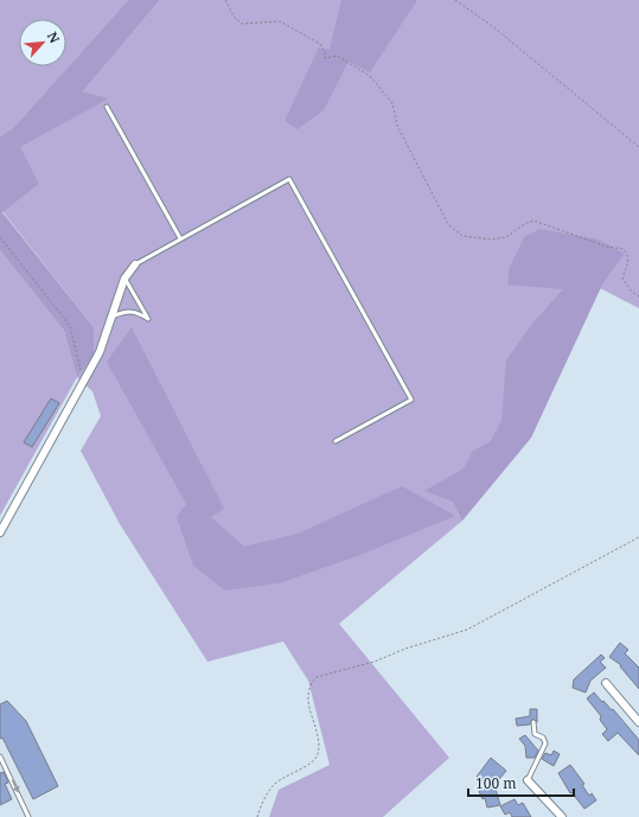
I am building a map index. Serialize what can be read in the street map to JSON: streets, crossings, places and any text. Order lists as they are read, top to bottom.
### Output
{
  "scale_bar": "100 m",
  "north": "top right"
}
